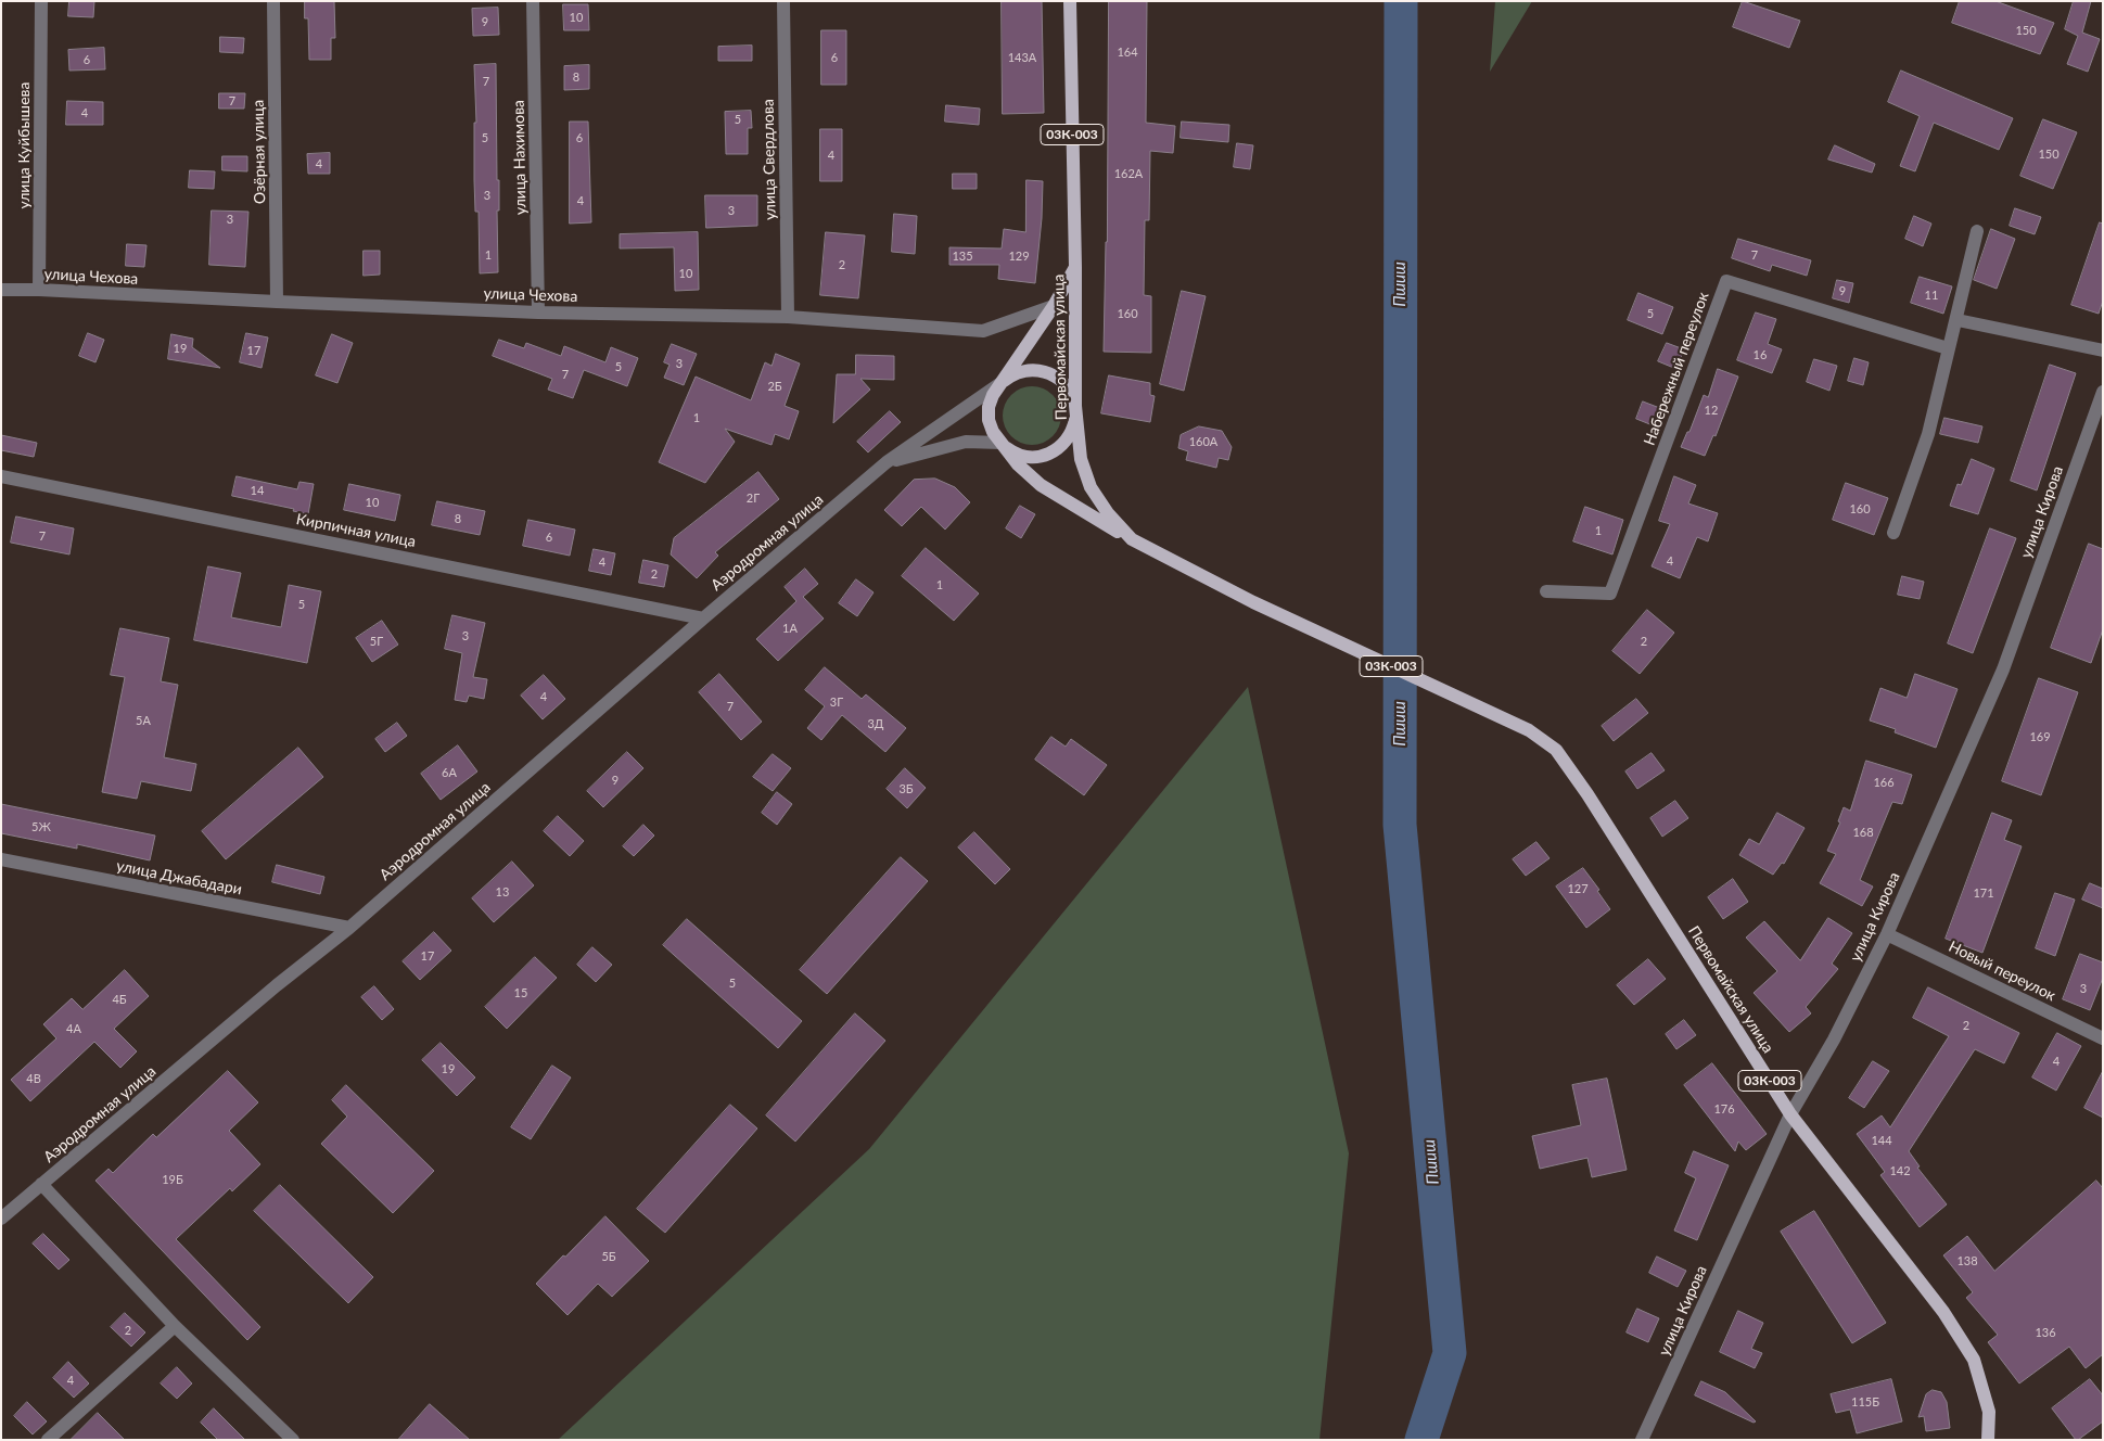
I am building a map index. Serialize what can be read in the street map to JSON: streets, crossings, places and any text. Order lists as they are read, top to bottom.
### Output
{
  "streets": {
    "main road": ["03К-003", "Первомайская улица"],
    "street": [
      "улица Куйбышева",
      "Озёрная улица",
      "улица Нахимова",
      "улица Свердлова",
      "улица Чехова",
      "Набережный переулок",
      "улица Кирова",
      "Кирпичная улица",
      "Аэродромная улица",
      "улица Джабадари",
      "Новый переулок"
    ]
  },
  "crossings": [
    ["03К-003", "улица Чехова"],
    ["03К-003", "Первомайская улица"],
    ["03К-003", "Аэродромная улица"],
    ["улица Куйбышева", "улица Чехова"],
    ["Озёрная улица", "улица Чехова"],
    ["улица Нахимова", "улица Чехова"],
    ["улица Свердлова", "улица Чехова"],
    ["Первомайская улица", "улица Кирова"],
    ["Первомайская улица", "Аэродромная улица"],
    ["улица Кирова", "Новый переулок"],
    ["Кирпичная улица", "Аэродромная улица"],
    ["Аэродромная улица", "улица Джабадари"]
  ],
  "water": ["Пшиш"],
  "house_numbers": [
    "10",
    "9",
    "150",
    "164",
    "6",
    "143А",
    "6",
    "8",
    "7",
    "7",
    "4",
    "5",
    "5",
    "6",
    "150",
    "4",
    "4",
    "162А",
    "3",
    "4",
    "3",
    "3",
    "1",
    "7",
    "135",
    "129",
    "2",
    "10",
    "9",
    "11",
    "160",
    "5",
    "19",
    "17",
    "16",
    "3",
    "5",
    "7",
    "2Б",
    "12",
    "1",
    "160А",
    "14",
    "2Г",
    "10",
    "160",
    "8",
    "1",
    "7",
    "6",
    "4",
    "4",
    "2",
    "1",
    "5",
    "1А",
    "3",
    "5Г",
    "2",
    "4",
    "3Г",
    "7",
    "5А",
    "3Д",
    "169",
    "6А",
    "9",
    "166",
    "3Б",
    "5Ж",
    "168",
    "127",
    "13",
    "171",
    "17",
    "5",
    "3",
    "15",
    "4Б",
    "2",
    "4А",
    "4",
    "19",
    "4В",
    "176",
    "144",
    "142",
    "19Б",
    "5Б",
    "138",
    "2",
    "136",
    "4",
    "115Б"
  ]
}
